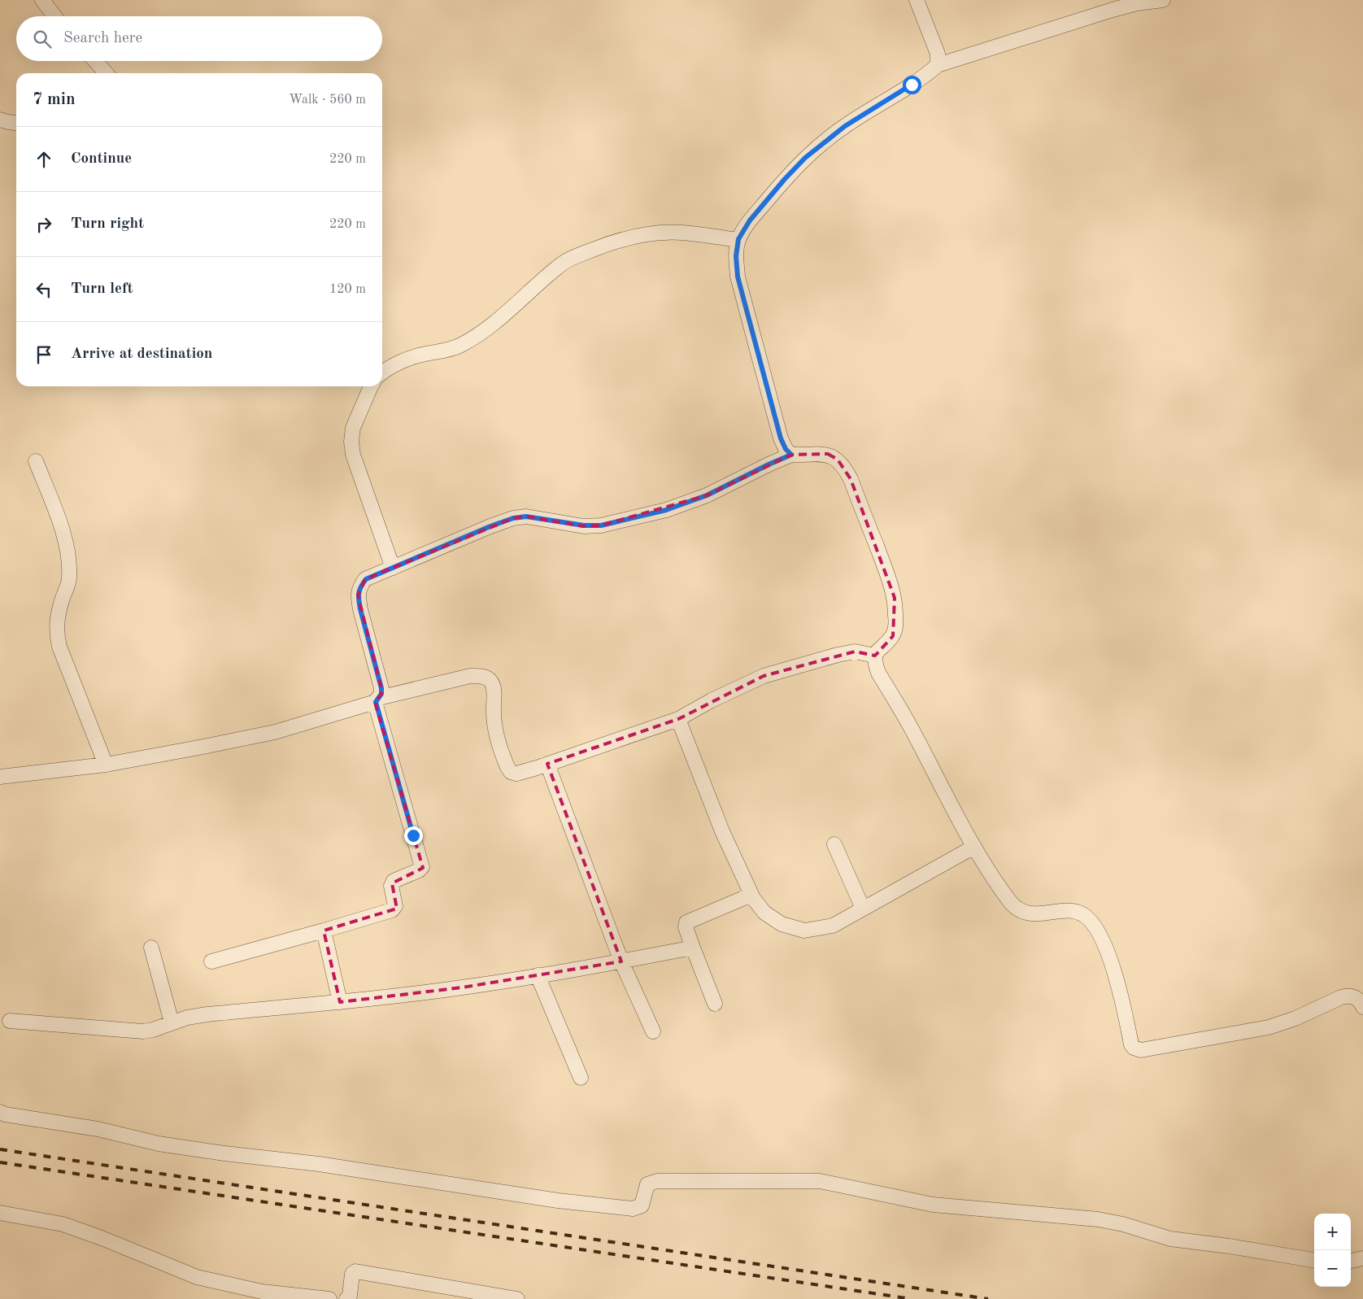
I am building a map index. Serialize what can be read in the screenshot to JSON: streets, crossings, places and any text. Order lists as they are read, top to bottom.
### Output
{
  "page": {
    "search": "Search here",
    "heading": ["7 min", "Walk · 560 m"],
    "list": [
      ["Continue", "220 m"],
      ["Turn right", "220 m"],
      ["Turn left", "120 m"],
      "Arrive at destination"
    ],
    "map_buttons": ["+", "−"]
  }
}
